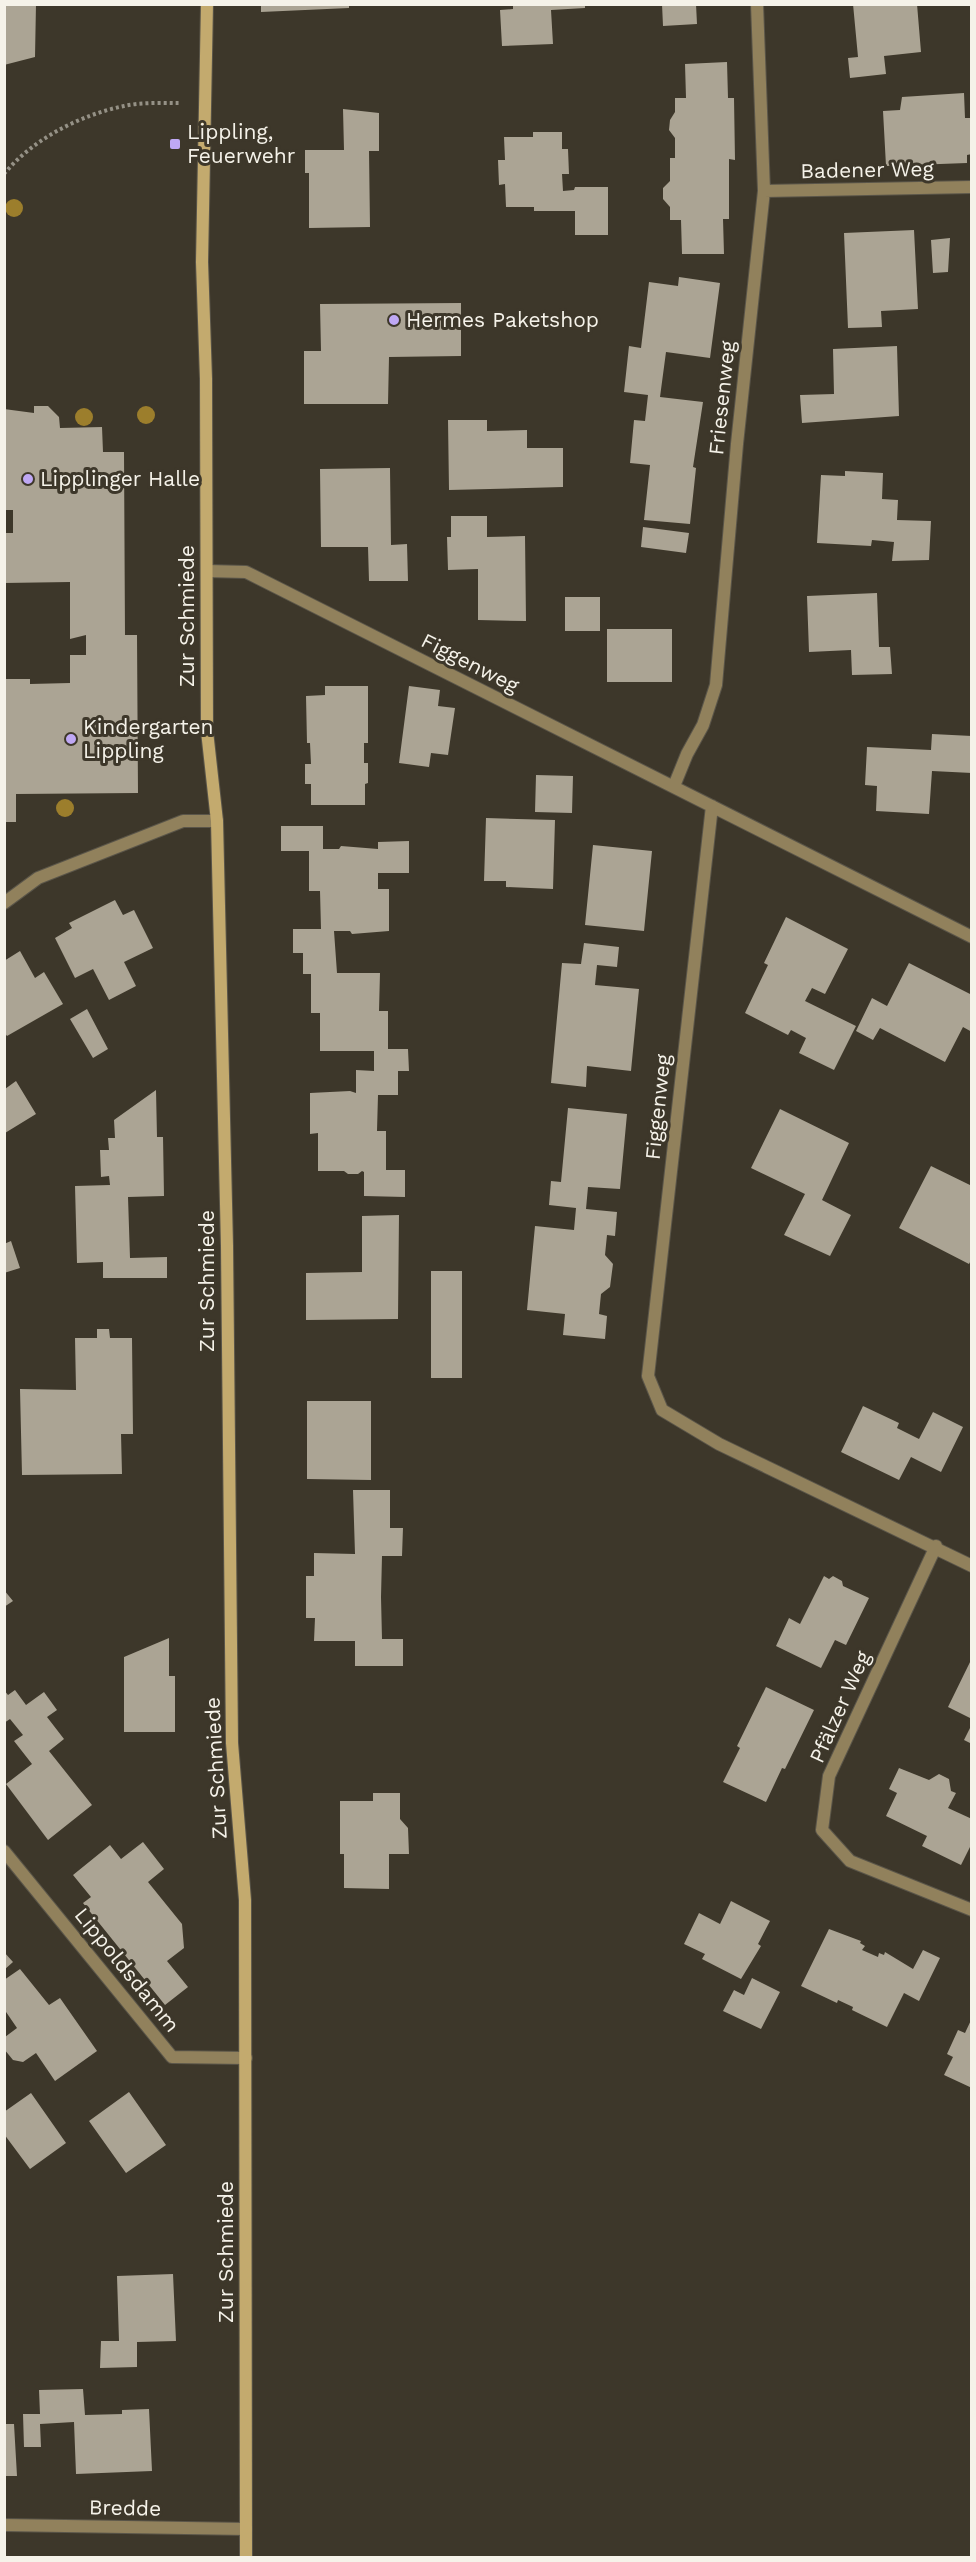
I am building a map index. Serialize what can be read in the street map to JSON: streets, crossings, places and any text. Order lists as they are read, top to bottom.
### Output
{
  "streets": {
    "street": [
      "Badener Weg",
      "Friesenweg",
      "Zur Schmiede",
      "Figgenweg",
      "Pfälzer Weg",
      "Lippoldsdamm",
      "Bredde"
    ]
  },
  "crossings": [
    ["Badener Weg", "Friesenweg"],
    ["Friesenweg", "Figgenweg"],
    ["Zur Schmiede", "Figgenweg"],
    ["Zur Schmiede", "Lippoldsdamm"],
    ["Zur Schmiede", "Bredde"],
    ["Figgenweg", "Pfälzer Weg"]
  ],
  "places": {
    "transit": ["Lippling, Feuerwehr"],
    "other": ["Hermes Paketshop", "Lipplinger Halle", "Kindergarten Lippling"]
  }
}
